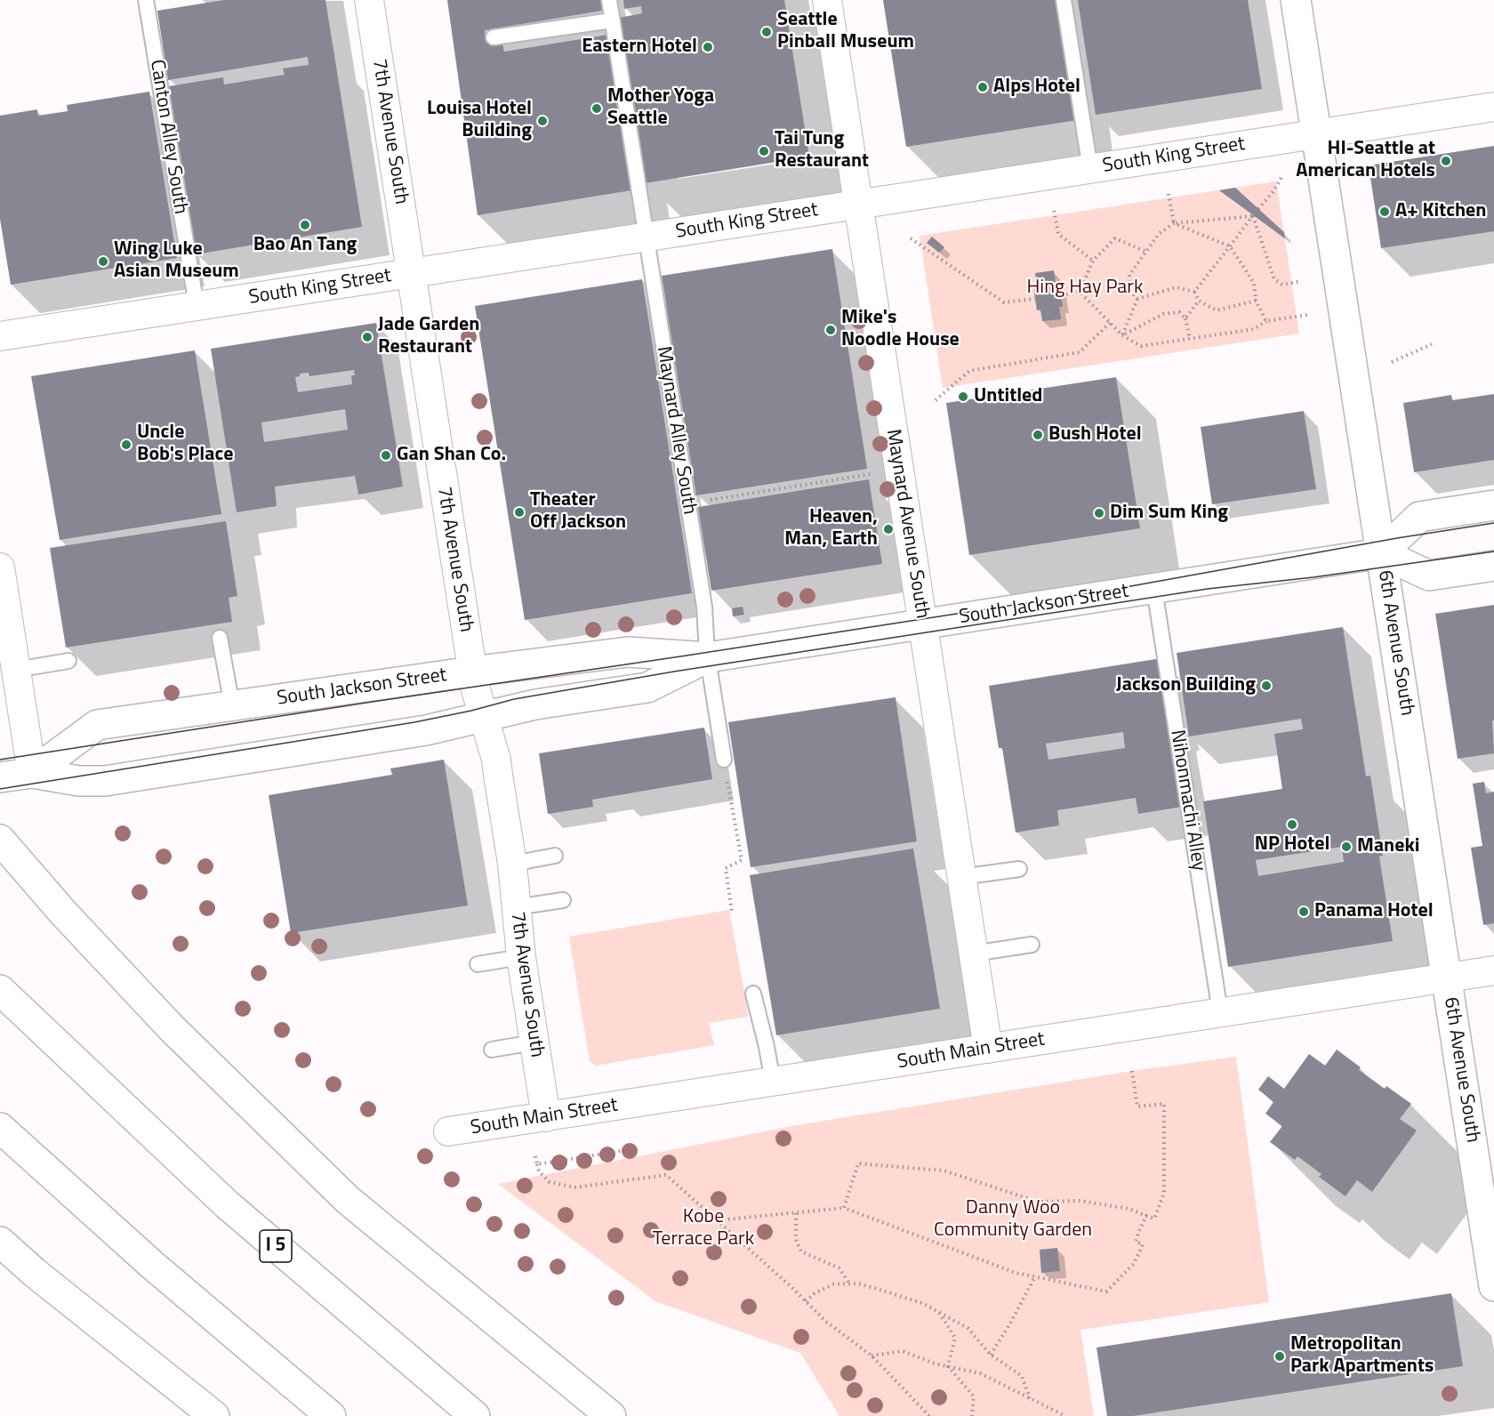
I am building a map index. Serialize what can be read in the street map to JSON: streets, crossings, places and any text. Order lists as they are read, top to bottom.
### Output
{
  "streets": {
    "main road": ["South Jackson Street", "6th Avenue South", "I 5"],
    "street": [
      "7th Avenue South",
      "South King Street",
      "Maynard Avenue South",
      "South Main Street"
    ],
    "lane": ["Canton Alley South", "Maynard Alley South", "Nihonmachi Alley"]
  },
  "crossings": [
    ["7th Avenue South", "South King Street"],
    ["7th Avenue South", "South Jackson Street"],
    ["7th Avenue South", "South Main Street"],
    ["Canton Alley South", "South King Street"],
    ["South King Street", "Maynard Alley South"],
    ["South King Street", "Maynard Avenue South"],
    ["South King Street", "6th Avenue South"],
    ["Maynard Alley South", "South Jackson Street"],
    ["Maynard Avenue South", "South Jackson Street"],
    ["Maynard Avenue South", "South Main Street"],
    ["South Jackson Street", "6th Avenue South"],
    ["South Jackson Street", "Nihonmachi Alley"],
    ["6th Avenue South", "South Main Street"],
    ["Nihonmachi Alley", "South Main Street"]
  ],
  "parks": ["Hing Hay Park", "Danny Woo Community Garden", "Kobe Terrace Park"],
  "places": [
    "Seattle Pinball Museum",
    "Eastern Hotel",
    "Alps Hotel",
    "Mother Yoga Seattle",
    "Louisa Hotel Building",
    "Tai Tung Restaurant",
    "HI-Seattle at American Hotels",
    "A+ Kitchen",
    "Bao An Tang",
    "Wing Luke Asian Museum",
    "Mike's Noodle House",
    "Jade Garden Restaurant",
    "Untitled",
    "Bush Hotel",
    "Uncle Bob's Place",
    "Gan Shan Co.",
    "Theater Off Jackson",
    "Dim Sum King",
    "Heaven, Man, Earth",
    "Jackson Building",
    "NP Hotel",
    "Maneki",
    "Panama Hotel",
    "Metropolitan Park Apartments"
  ]
}
